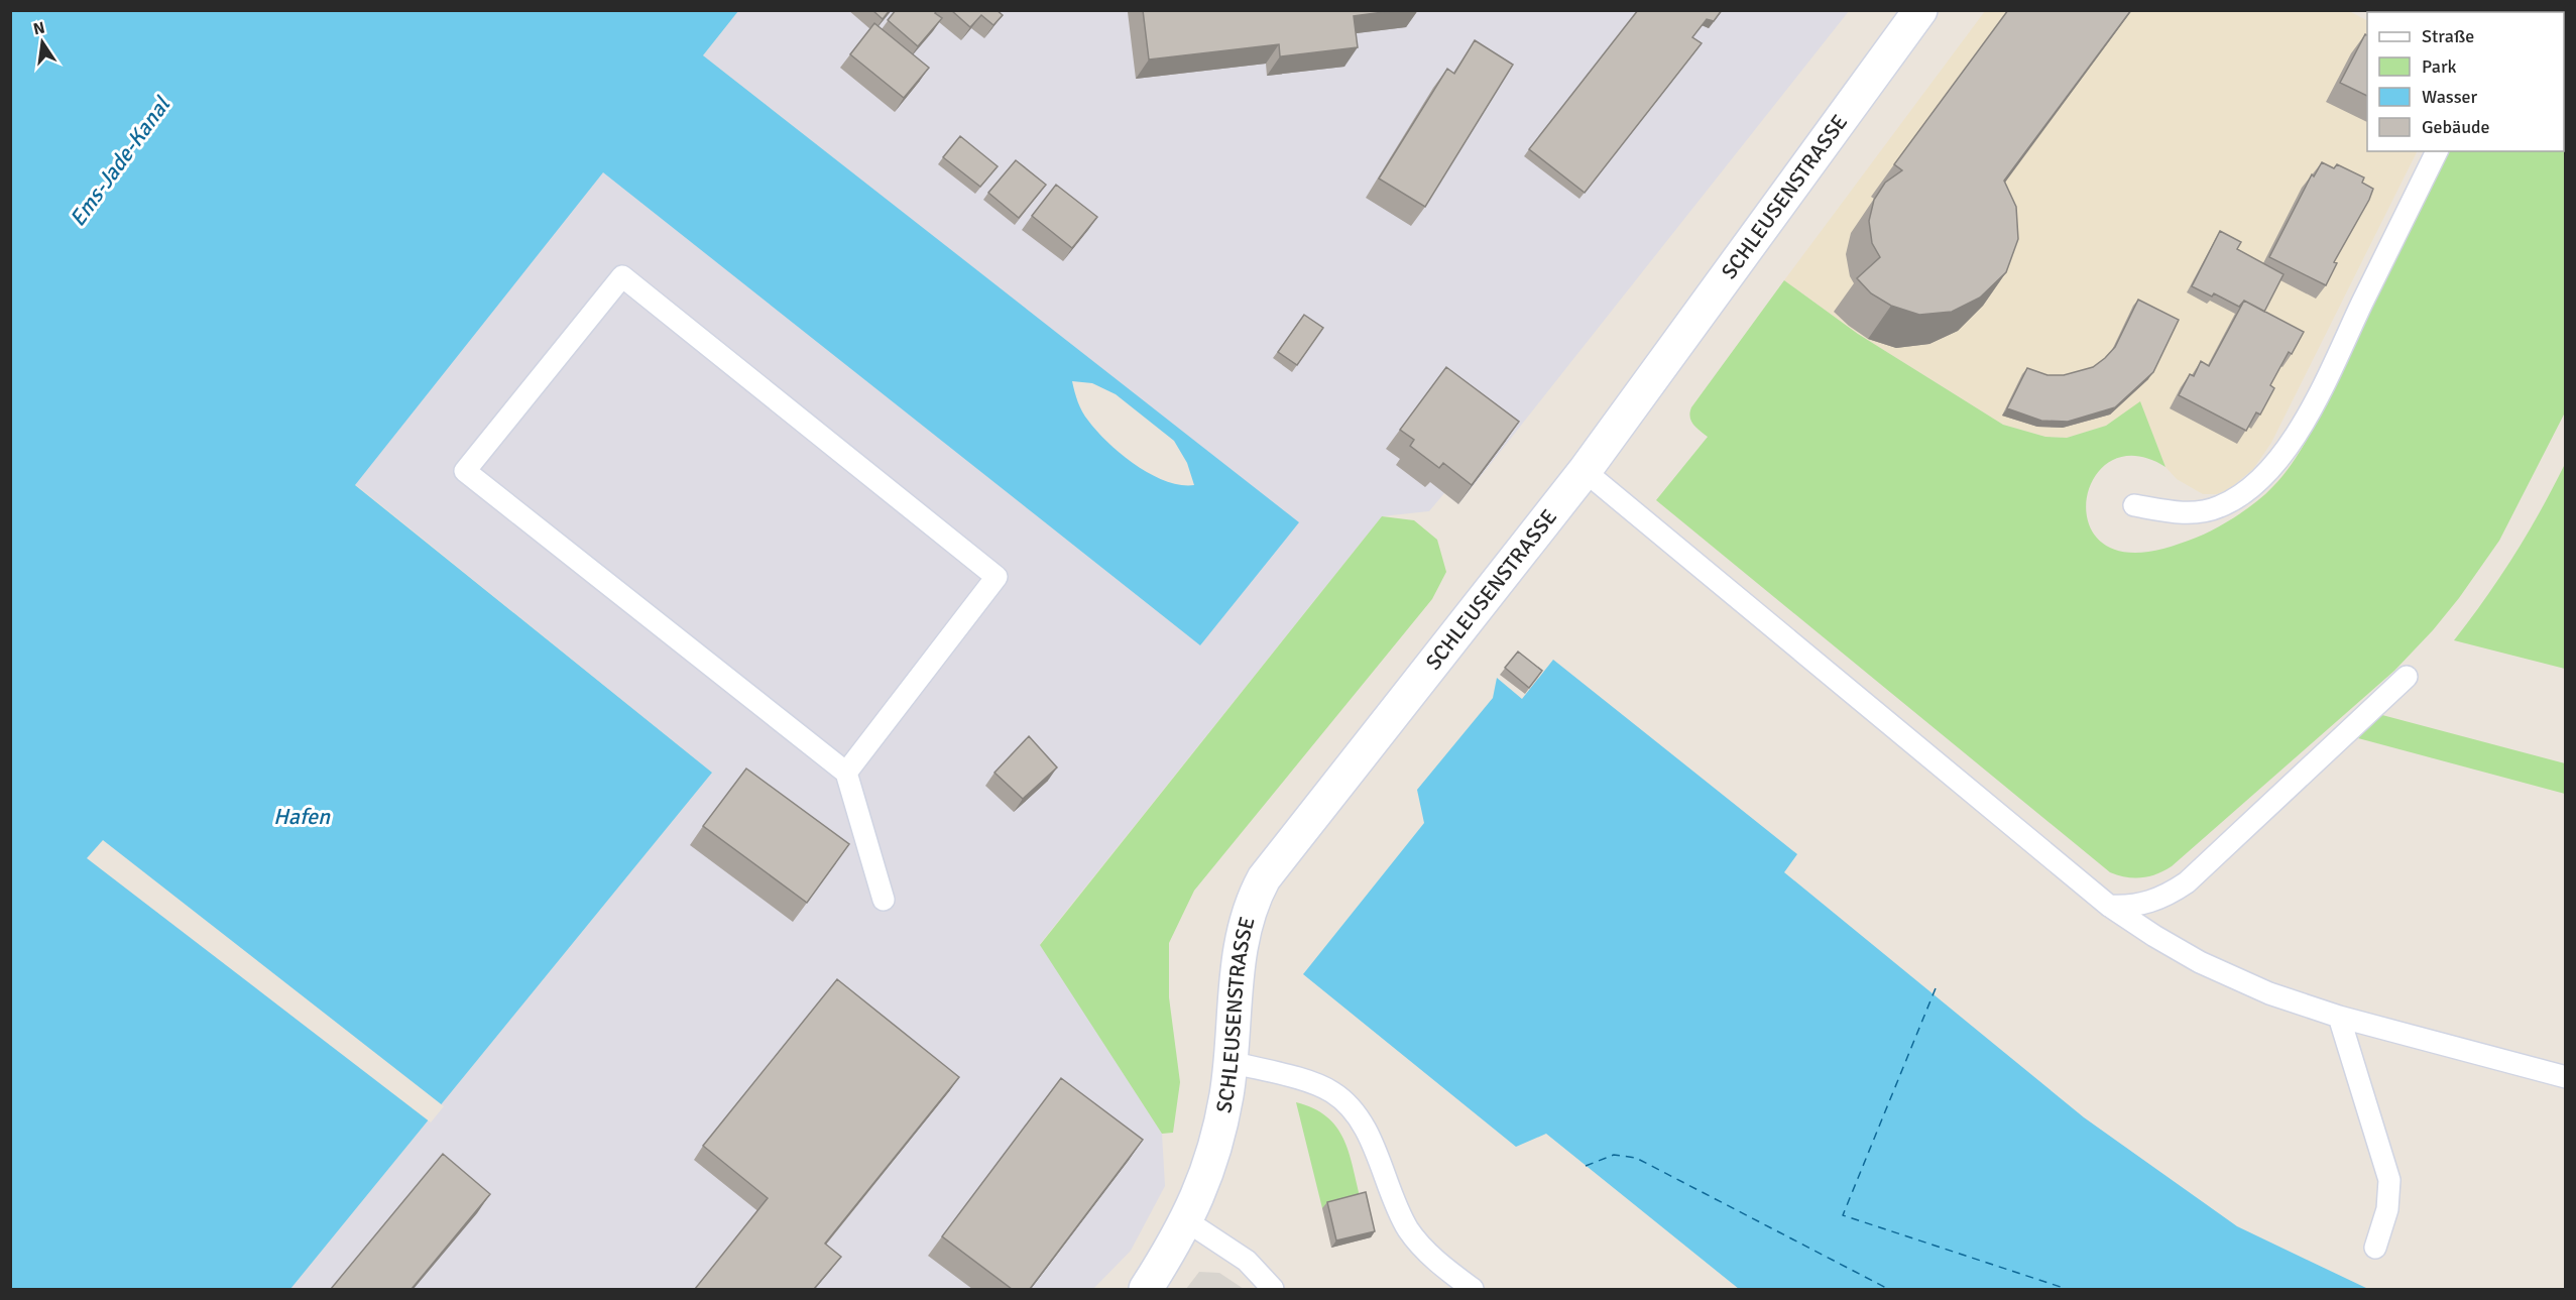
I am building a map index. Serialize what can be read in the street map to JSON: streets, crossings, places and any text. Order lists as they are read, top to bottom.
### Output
{
  "streets": {
    "street": ["SCHLEUSENSTRASSE"]
  },
  "water": ["Ems-Jade-Kanal", "Hafen"],
  "legend": [
    "Straße",
    "Park",
    "Wasser",
    "Gebäude"
  ],
  "north": "top"
}
